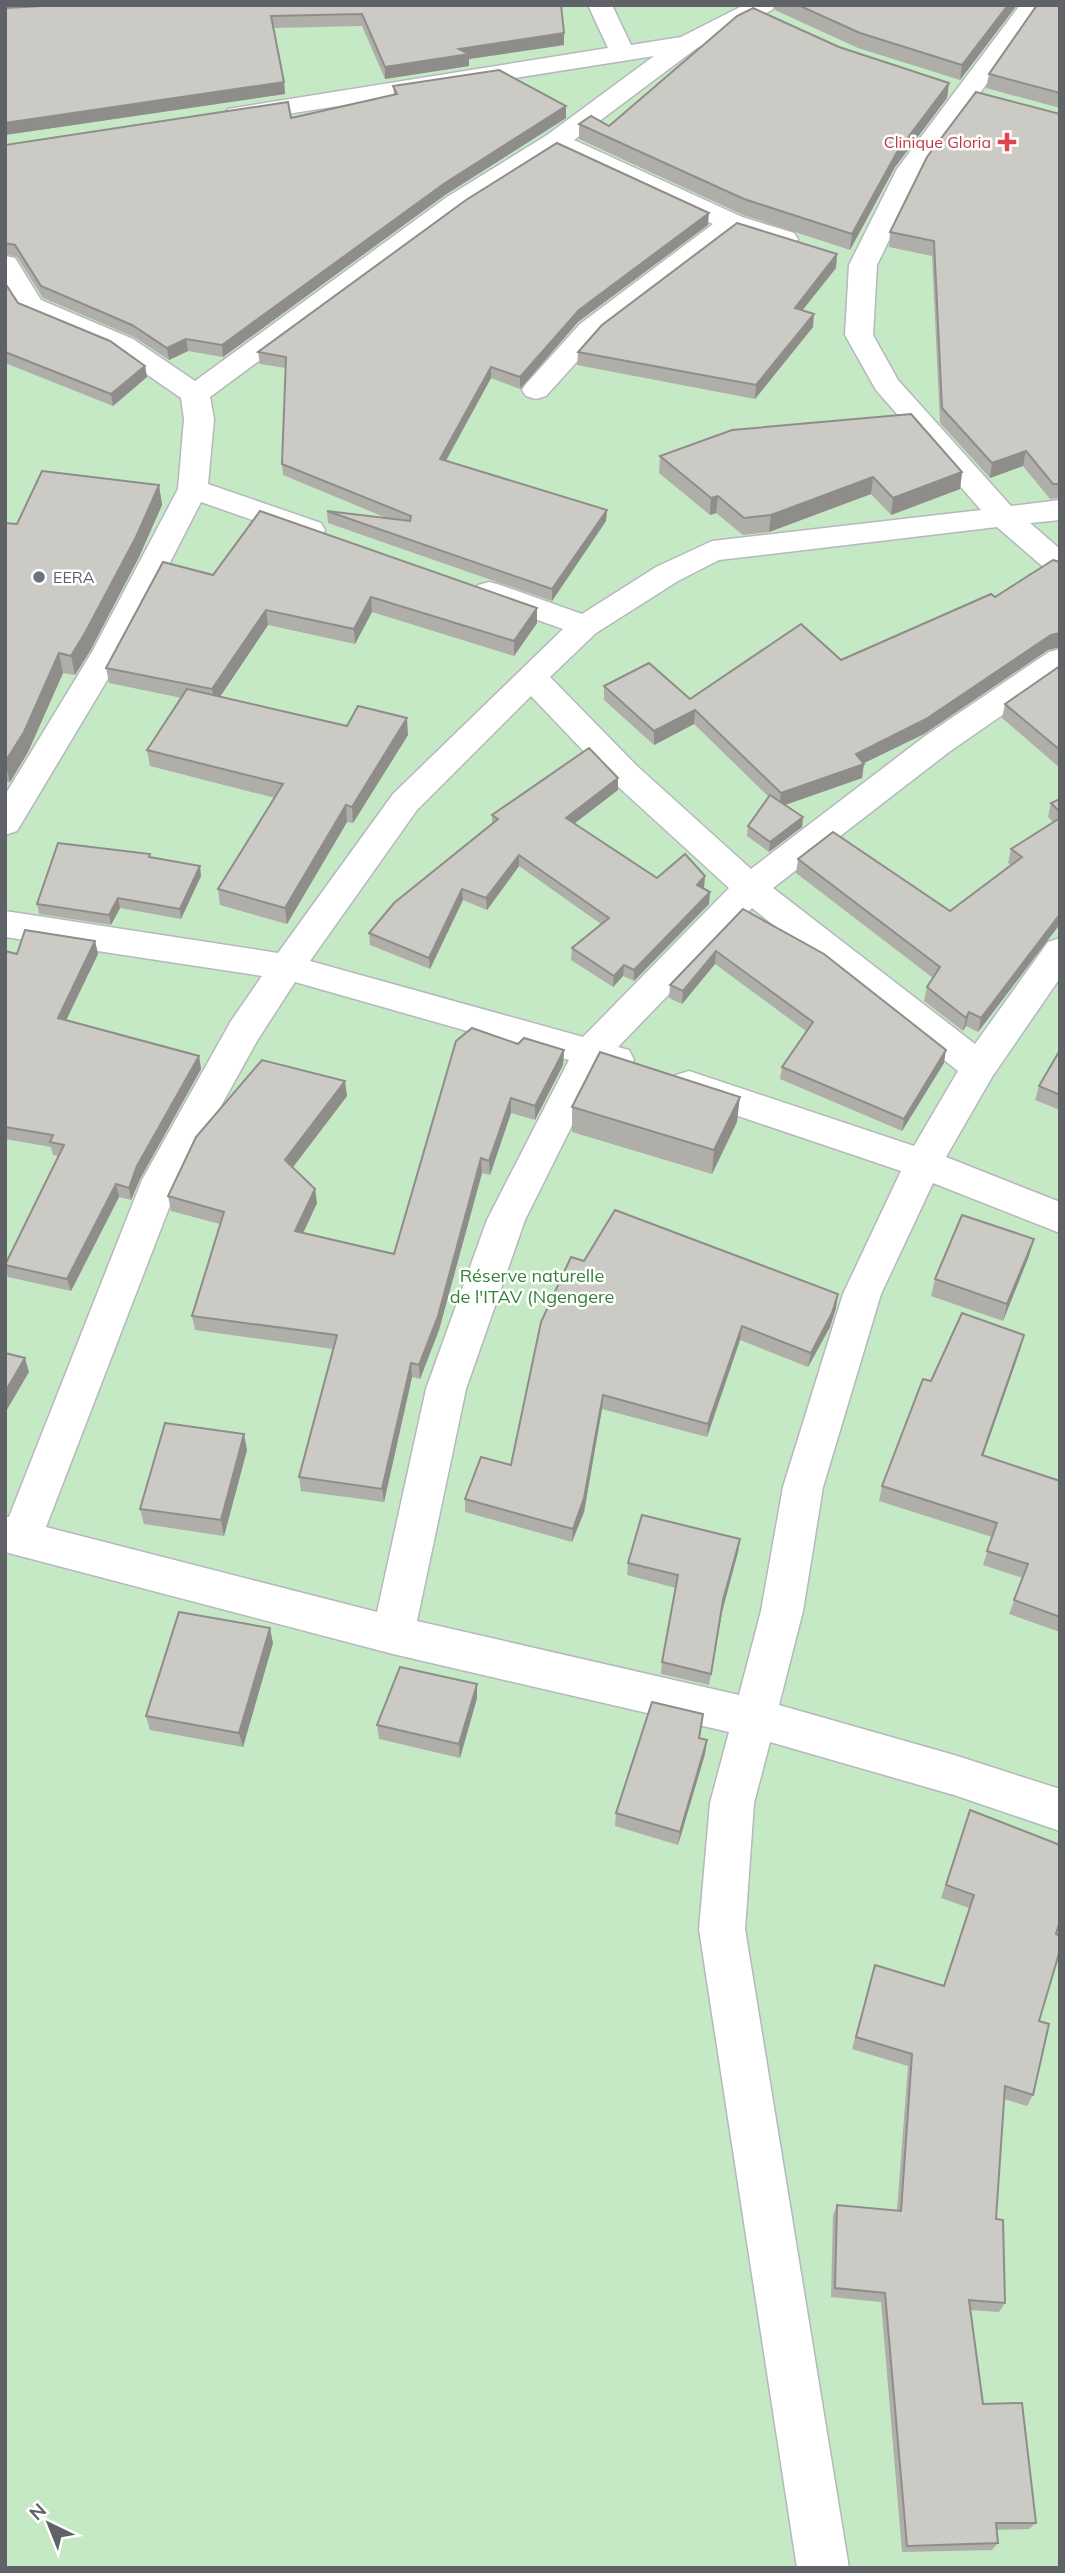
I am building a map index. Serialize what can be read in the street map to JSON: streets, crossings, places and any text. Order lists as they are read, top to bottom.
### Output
{
  "parks": ["Réserve naturelle de l'ITAV (Ngengere"],
  "places": {
    "health": ["Clinique Gloria"],
    "other": ["EERA"]
  },
  "north": "top left"
}
